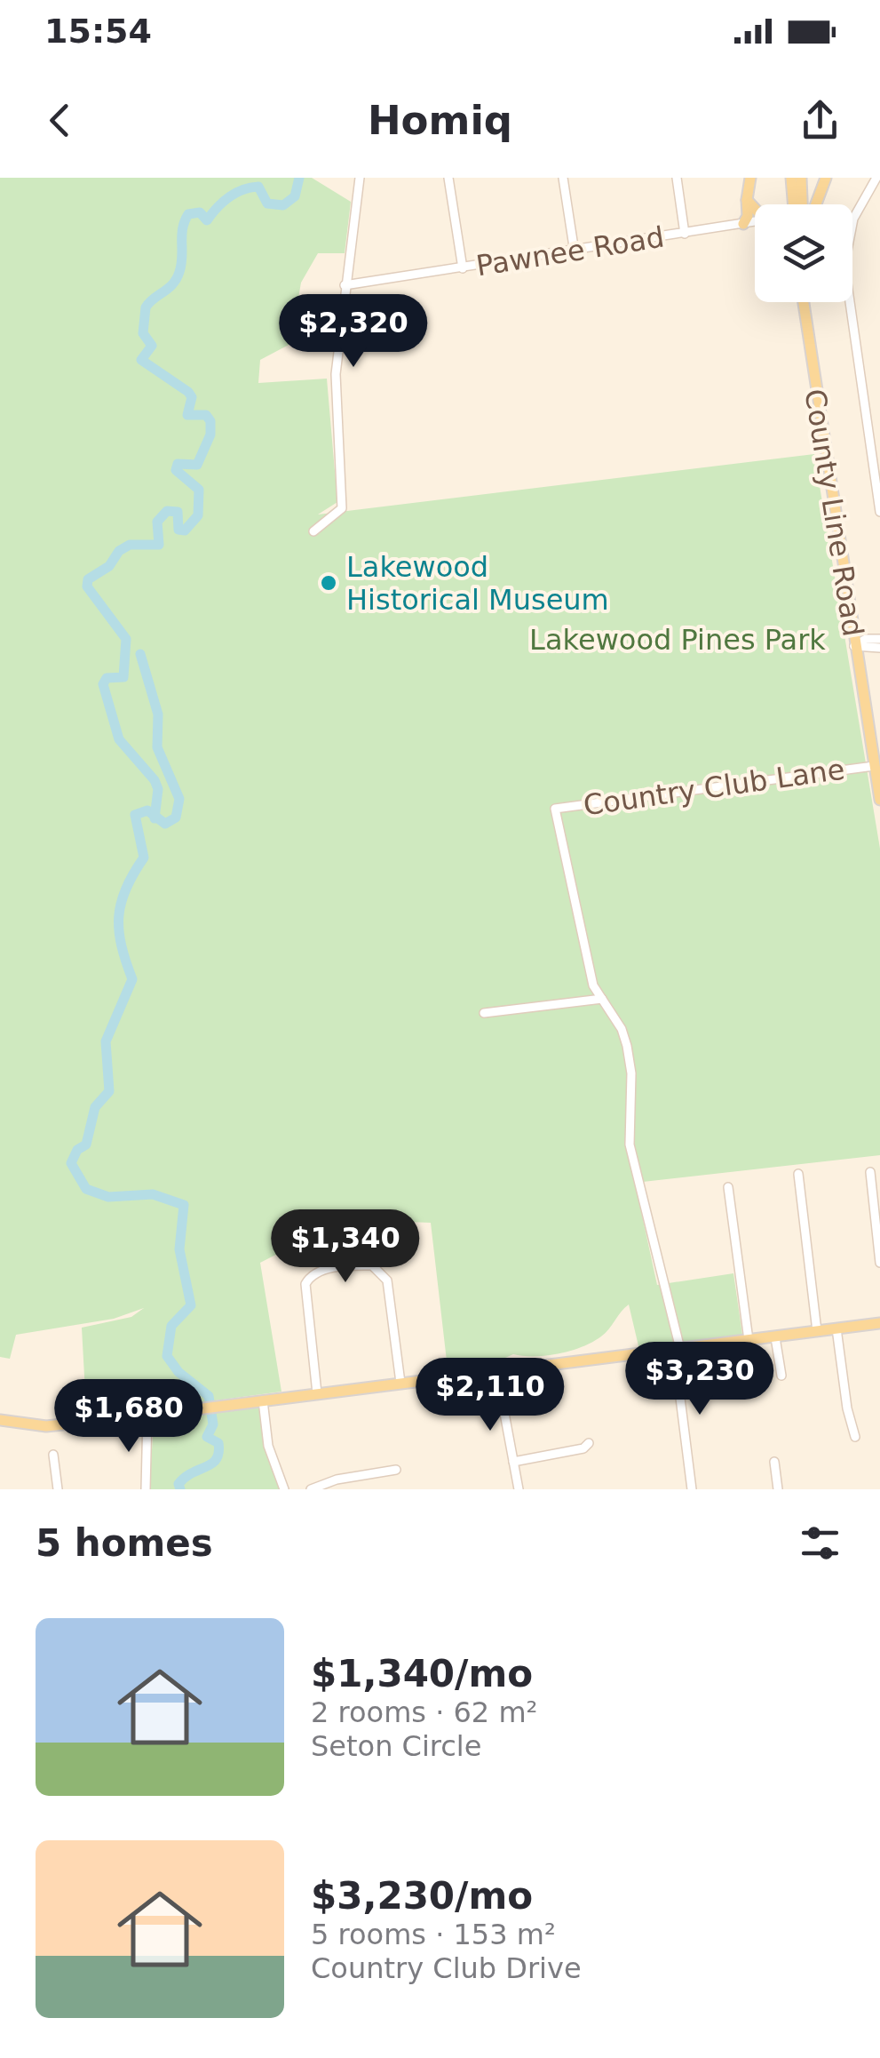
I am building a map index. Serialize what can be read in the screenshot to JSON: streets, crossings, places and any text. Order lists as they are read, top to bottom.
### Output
{
  "streets": {
    "main road": ["County Line Road"],
    "street": ["Pawnee Road", "Country Club Lane"]
  },
  "crossings": [
    ["County Line Road", "Country Club Lane"]
  ],
  "parks": ["Lakewood Pines Park"],
  "places": ["Lakewood Historical Museum"],
  "page": {
    "status": "15:54",
    "header": "Homiq",
    "price": [
      "$2,320",
      "$1,340",
      "$3,230",
      "$2,110",
      "$1,680"
    ],
    "heading": "5 homes",
    "list": [
      {
        "name": "$1,340/mo",
        "note": "2 rooms · 62 m² · Seton Circle"
      },
      {
        "name": "$3,230/mo",
        "note": "5 rooms · 153 m² · Country Club Drive"
      }
    ]
  }
}
